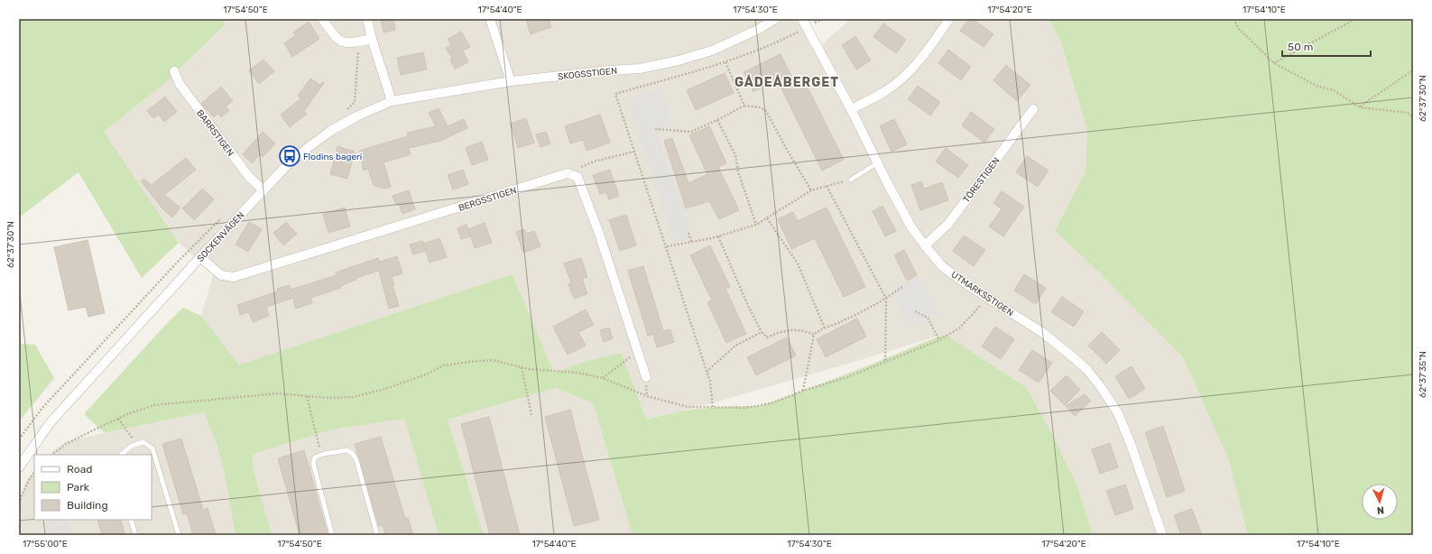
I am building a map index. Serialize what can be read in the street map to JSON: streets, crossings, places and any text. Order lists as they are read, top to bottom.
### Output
{
  "streets": {
    "street": [
      "SKOGSSTIGEN",
      "BARRSTIGEN",
      "TÖRESTIGEN",
      "BERGSSTIGEN",
      "SOCKENVÄGEN",
      "UTMARKSSTIGEN"
    ]
  },
  "crossings": [
    ["SKOGSSTIGEN", "SOCKENVÄGEN"],
    ["BARRSTIGEN", "SOCKENVÄGEN"],
    ["TÖRESTIGEN", "UTMARKSSTIGEN"],
    ["BERGSSTIGEN", "SOCKENVÄGEN"]
  ],
  "districts": ["GÅDEÅBERGET"],
  "places": {
    "bus stop": ["Flodins bageri"]
  },
  "legend": ["Road", "Park", "Building"],
  "scale_bar": "50 m",
  "north": "bottom",
  "coordinates": [
    "17°54'50\"E",
    "17°54'40\"E",
    "17°54'30\"E",
    "17°54'20\"E",
    "17°54'10\"E",
    "62°37'30\"N",
    "62°37'35\"N",
    "17°55'00\"E"
  ]
}
